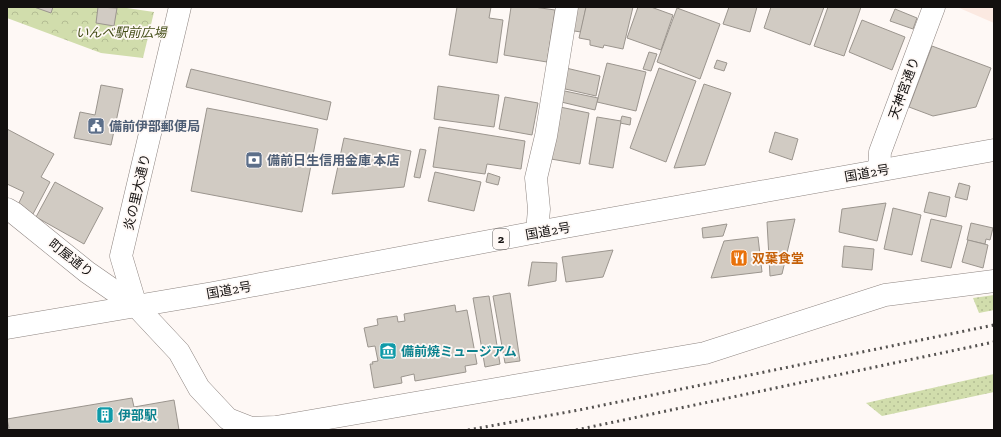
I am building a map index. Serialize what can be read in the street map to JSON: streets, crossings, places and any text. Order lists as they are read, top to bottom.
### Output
{
  "streets": {
    "main road": [
      "天神宮通り",
      "国道2号",
      "炎の里大通り",
      "2",
      "町屋通り"
    ]
  },
  "crossings": [
    ["天神宮通り", "国道2号"],
    ["国道2号", "炎の里大通り"],
    ["国道2号", "町屋通り"],
    ["炎の里大通り", "町屋通り"]
  ],
  "parks": ["いんべ駅前広場"],
  "places": {
    "public building": ["備前伊部郵便局"],
    "bank": ["備前日生信用金庫 本店"],
    "restaurant": ["双葉食堂"],
    "museum": ["備前焼ミュージアム"],
    "building": ["伊部駅"]
  }
}
